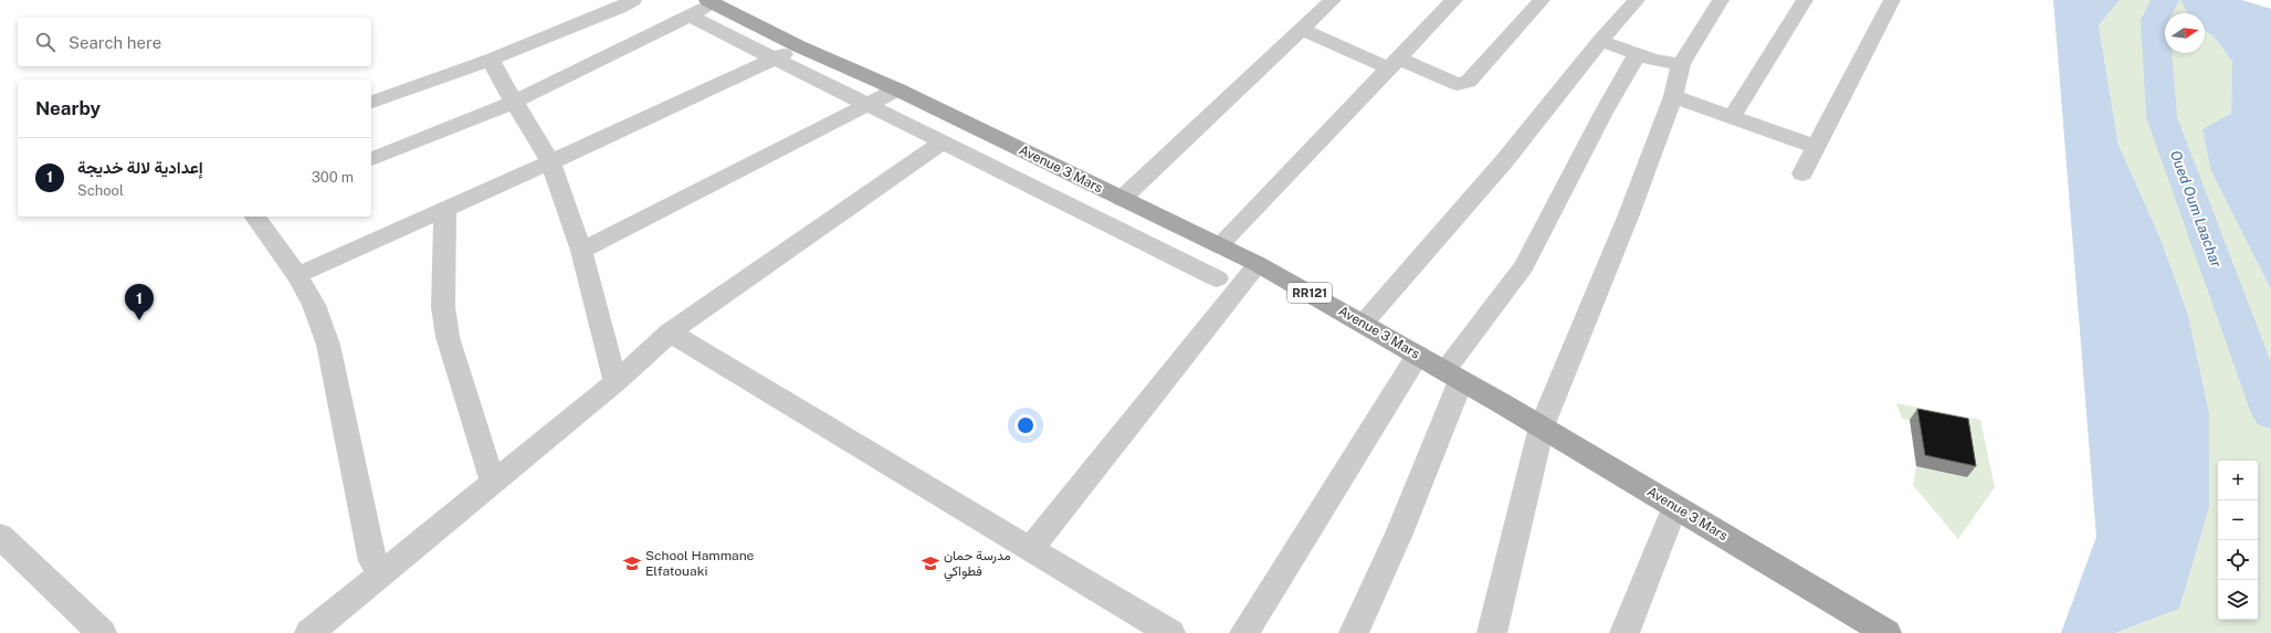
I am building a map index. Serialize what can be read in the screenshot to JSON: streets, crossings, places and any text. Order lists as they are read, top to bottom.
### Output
{
  "streets": {
    "main road": ["Avenue 3 Mars", "RR121"]
  },
  "water": ["Oued Oum Laachar"],
  "places": {
    "school or university": ["School Hammane Elfatouaki", "مدرسة حمان فطواكي"]
  },
  "north": "right",
  "page": {
    "search": "Search here",
    "heading": "Nearby",
    "list": [
      {
        "mark": "1",
        "name": "إعدادية لالة خديجة",
        "note": "School",
        "value": "300 m"
      }
    ],
    "pins": "1",
    "map_buttons": ["+", "−"]
  }
}
